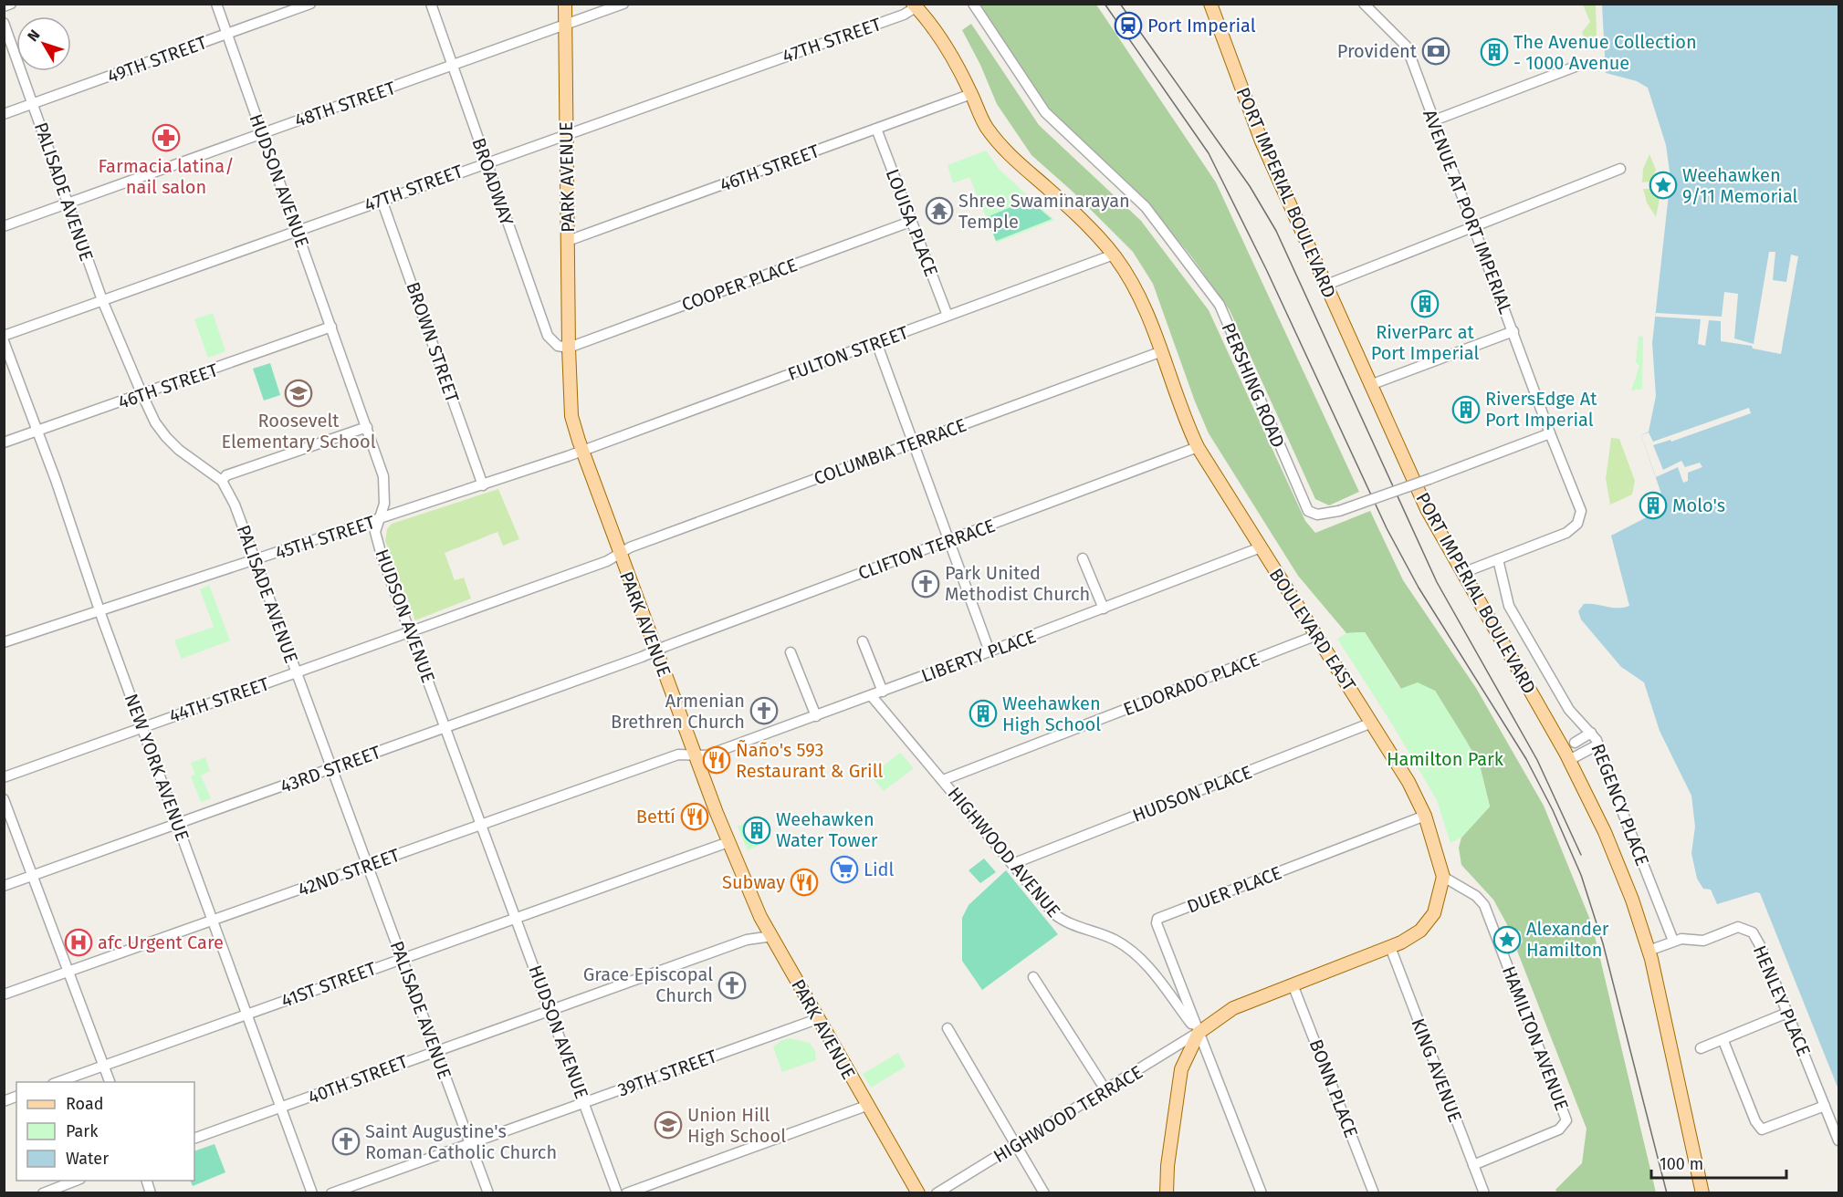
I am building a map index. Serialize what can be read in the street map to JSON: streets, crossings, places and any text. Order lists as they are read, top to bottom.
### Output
{
  "streets": {
    "main road": ["PARK AVENUE", "PORT IMPERIAL BOULEVARD", "BOULEVARD EAST"],
    "street": [
      "47TH STREET",
      "49TH STREET",
      "48TH STREET",
      "46TH STREET",
      "HUDSON AVENUE",
      "BROADWAY",
      "PALISADE AVENUE",
      "AVENUE AT PORT IMPERIAL",
      "LOUISA PLACE",
      "COOPER PLACE",
      "BROWN STREET",
      "FULTON STREET",
      "PERSHING ROAD",
      "COLUMBIA TERRACE",
      "45TH STREET",
      "CLIFTON TERRACE",
      "LIBERTY PLACE",
      "ELDORADO PLACE",
      "44TH STREET",
      "NEW YORK AVENUE",
      "43RD STREET",
      "HUDSON PLACE",
      "REGENCY PLACE",
      "HIGHWOOD AVENUE",
      "42ND STREET",
      "DUER PLACE",
      "41ST STREET",
      "HENLEY PLACE",
      "HAMILTON AVENUE",
      "KING AVENUE",
      "39TH STREET",
      "40TH STREET",
      "BONN PLACE",
      "HIGHWOOD TERRACE"
    ]
  },
  "crossings": [
    ["47TH STREET", "PARK AVENUE"],
    ["47TH STREET", "HUDSON AVENUE"],
    ["47TH STREET", "BROADWAY"],
    ["47TH STREET", "PALISADE AVENUE"],
    ["47TH STREET", "BROWN STREET"],
    ["47TH STREET", "BOULEVARD EAST"],
    ["49TH STREET", "HUDSON AVENUE"],
    ["49TH STREET", "PALISADE AVENUE"],
    ["48TH STREET", "PARK AVENUE"],
    ["48TH STREET", "HUDSON AVENUE"],
    ["48TH STREET", "BROADWAY"],
    ["48TH STREET", "PALISADE AVENUE"],
    ["46TH STREET", "PARK AVENUE"],
    ["46TH STREET", "HUDSON AVENUE"],
    ["46TH STREET", "PALISADE AVENUE"],
    ["46TH STREET", "LOUISA PLACE"],
    ["46TH STREET", "BOULEVARD EAST"],
    ["46TH STREET", "NEW YORK AVENUE"],
    ["PARK AVENUE", "BROADWAY"],
    ["PARK AVENUE", "COOPER PLACE"],
    ["PARK AVENUE", "FULTON STREET"],
    ["PARK AVENUE", "COLUMBIA TERRACE"],
    ["PARK AVENUE", "45TH STREET"],
    ["PARK AVENUE", "CLIFTON TERRACE"],
    ["PARK AVENUE", "LIBERTY PLACE"],
    ["PARK AVENUE", "44TH STREET"],
    ["PARK AVENUE", "43RD STREET"],
    ["PARK AVENUE", "42ND STREET"],
    ["PARK AVENUE", "41ST STREET"],
    ["PARK AVENUE", "39TH STREET"],
    ["PARK AVENUE", "40TH STREET"],
    ["HUDSON AVENUE", "45TH STREET"],
    ["HUDSON AVENUE", "44TH STREET"],
    ["HUDSON AVENUE", "43RD STREET"],
    ["HUDSON AVENUE", "42ND STREET"],
    ["HUDSON AVENUE", "41ST STREET"],
    ["HUDSON AVENUE", "39TH STREET"],
    ["HUDSON AVENUE", "40TH STREET"],
    ["BROADWAY", "COOPER PLACE"],
    ["PALISADE AVENUE", "45TH STREET"],
    ["PALISADE AVENUE", "44TH STREET"],
    ["PALISADE AVENUE", "43RD STREET"],
    ["PALISADE AVENUE", "42ND STREET"],
    ["PALISADE AVENUE", "41ST STREET"],
    ["PALISADE AVENUE", "39TH STREET"],
    ["PALISADE AVENUE", "40TH STREET"],
    ["PORT IMPERIAL BOULEVARD", "HENLEY PLACE"],
    ["AVENUE AT PORT IMPERIAL", "PERSHING ROAD"],
    ["LOUISA PLACE", "COOPER PLACE"],
    ["LOUISA PLACE", "FULTON STREET"],
    ["BROWN STREET", "45TH STREET"],
    ["FULTON STREET", "45TH STREET"],
    ["FULTON STREET", "BOULEVARD EAST"],
    ["COLUMBIA TERRACE", "BOULEVARD EAST"],
    ["COLUMBIA TERRACE", "44TH STREET"],
    ["45TH STREET", "NEW YORK AVENUE"],
    ["CLIFTON TERRACE", "BOULEVARD EAST"],
    ["CLIFTON TERRACE", "43RD STREET"],
    ["BOULEVARD EAST", "LIBERTY PLACE"],
    ["BOULEVARD EAST", "ELDORADO PLACE"],
    ["BOULEVARD EAST", "HUDSON PLACE"],
    ["BOULEVARD EAST", "DUER PLACE"],
    ["BOULEVARD EAST", "HAMILTON AVENUE"],
    ["LIBERTY PLACE", "HIGHWOOD AVENUE"],
    ["LIBERTY PLACE", "42ND STREET"],
    ["ELDORADO PLACE", "HIGHWOOD AVENUE"],
    ["44TH STREET", "NEW YORK AVENUE"],
    ["NEW YORK AVENUE", "43RD STREET"],
    ["NEW YORK AVENUE", "42ND STREET"],
    ["NEW YORK AVENUE", "41ST STREET"],
    ["NEW YORK AVENUE", "40TH STREET"],
    ["HUDSON PLACE", "HIGHWOOD AVENUE"],
    ["REGENCY PLACE", "HENLEY PLACE"],
    ["HIGHWOOD AVENUE", "DUER PLACE"],
    ["HIGHWOOD AVENUE", "HIGHWOOD TERRACE"],
    ["DUER PLACE", "HIGHWOOD TERRACE"],
    ["HAMILTON AVENUE", "KING AVENUE"]
  ],
  "parks": ["Hamilton Park"],
  "places": {
    "station": ["Port Imperial"],
    "bank": ["Provident"],
    "building": [
      "The Avenue Collection - 1000 Avenue",
      "RiverParc at Port Imperial",
      "RiversEdge At Port Imperial",
      "Molo's",
      "Weehawken High School",
      "Weehawken Water Tower"
    ],
    "pharmacy": ["Farmacia latina/ nail salon"],
    "place": ["Weehawken 9/11 Memorial", "Alexander Hamilton"],
    "temple": ["Shree Swaminarayan Temple"],
    "school or university": ["Roosevelt Elementary School", "Union Hill High School"],
    "church": [
      "Park United Methodist Church",
      "Armenian Brethren Church",
      "Grace Episcopal Church",
      "Saint Augustine's Roman Catholic Church"
    ],
    "restaurant": ["Ñaño's 593 Restaurant & Grill", "Bettí", "Subway"],
    "supermarket": ["Lidl"],
    "hospital": ["afc Urgent Care"]
  },
  "legend": ["Road", "Park", "Water"],
  "scale_bar": "100 m",
  "north": "top left"
}
